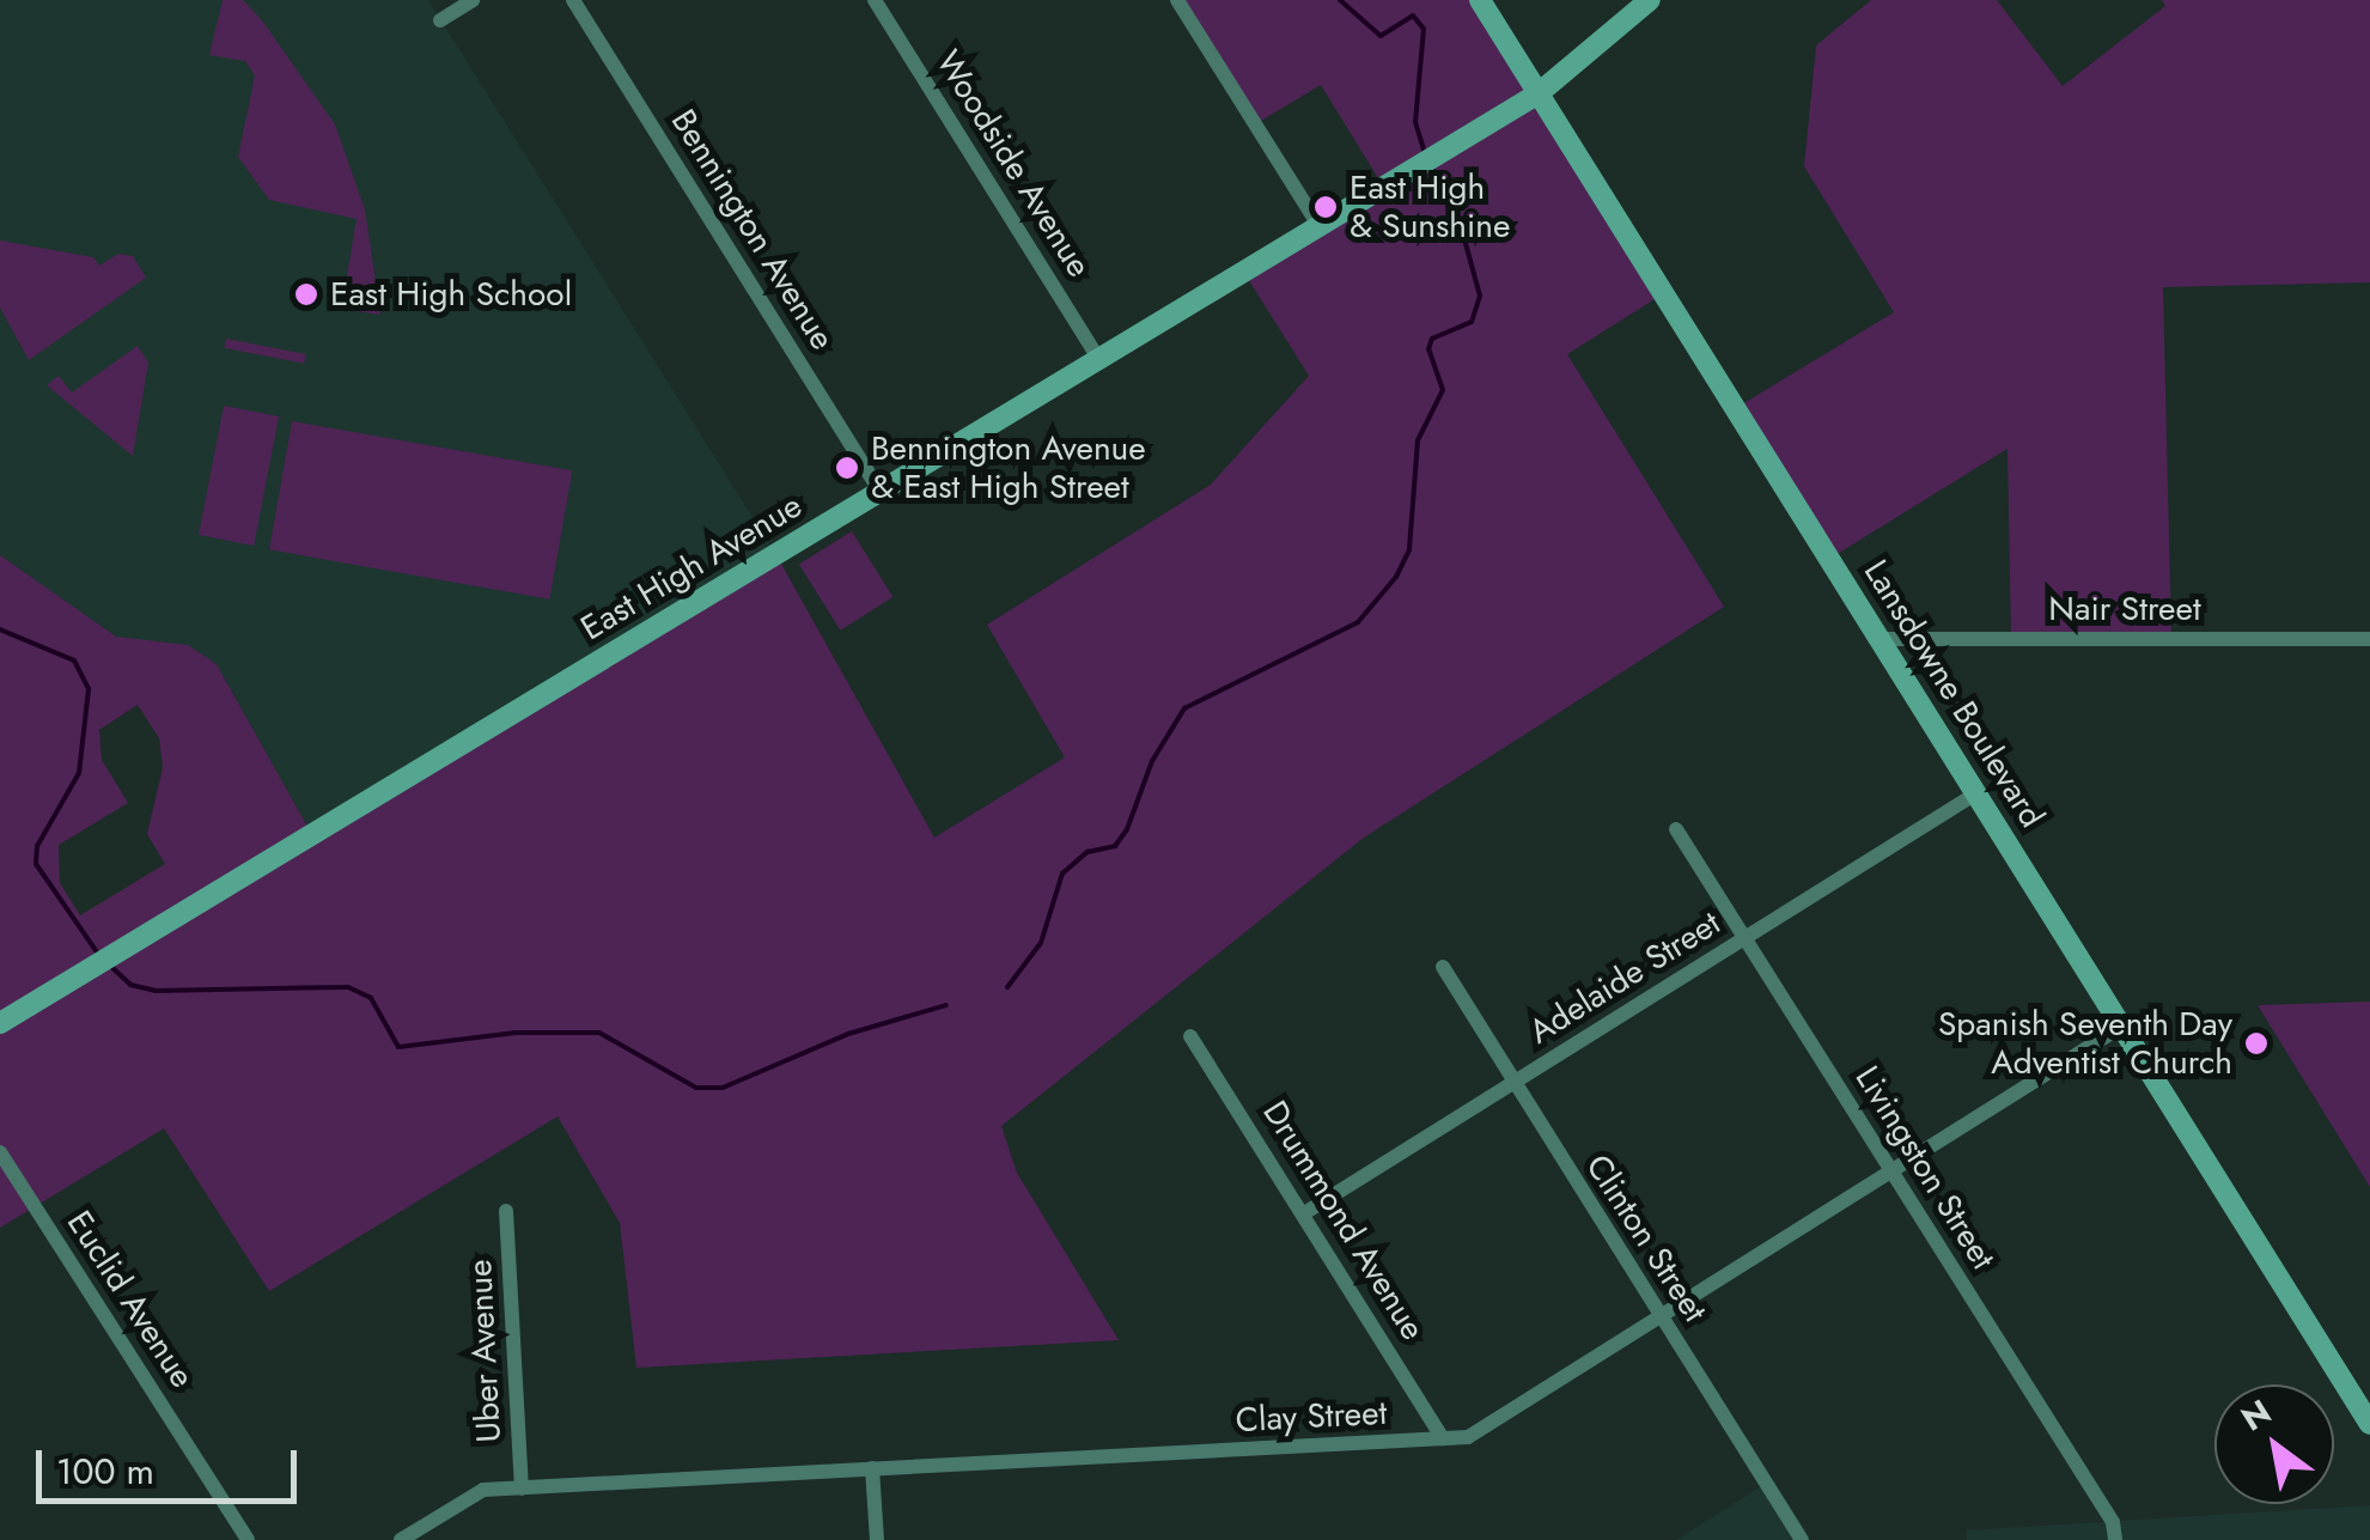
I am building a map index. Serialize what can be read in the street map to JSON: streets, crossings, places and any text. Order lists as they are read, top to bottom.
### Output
{
  "streets": {
    "street": [
      "Woodside Avenue",
      "Bennington Avenue",
      "East High Avenue",
      "Nair Street",
      "Lansdowne Boulevard",
      "Adelaide Street",
      "Livingston Street",
      "Drummond Avenue",
      "Clinton Street",
      "Euclid Avenue",
      "Uber Avenue",
      "Clay Street"
    ]
  },
  "crossings": [
    ["Woodside Avenue", "East High Avenue"],
    ["Bennington Avenue", "East High Avenue"],
    ["East High Avenue", "Lansdowne Boulevard"],
    ["Nair Street", "Lansdowne Boulevard"],
    ["Lansdowne Boulevard", "Adelaide Street"],
    ["Lansdowne Boulevard", "Clay Street"],
    ["Adelaide Street", "Livingston Street"],
    ["Adelaide Street", "Drummond Avenue"],
    ["Adelaide Street", "Clinton Street"],
    ["Livingston Street", "Clay Street"],
    ["Drummond Avenue", "Clay Street"],
    ["Clinton Street", "Clay Street"],
    ["Uber Avenue", "Clay Street"]
  ],
  "places": [
    "East High & Sunshine",
    "East High School",
    "Bennington Avenue & East High Street",
    "Spanish Seventh Day Adventist Church"
  ],
  "scale_bar": "100 m",
  "north": "top left"
}
